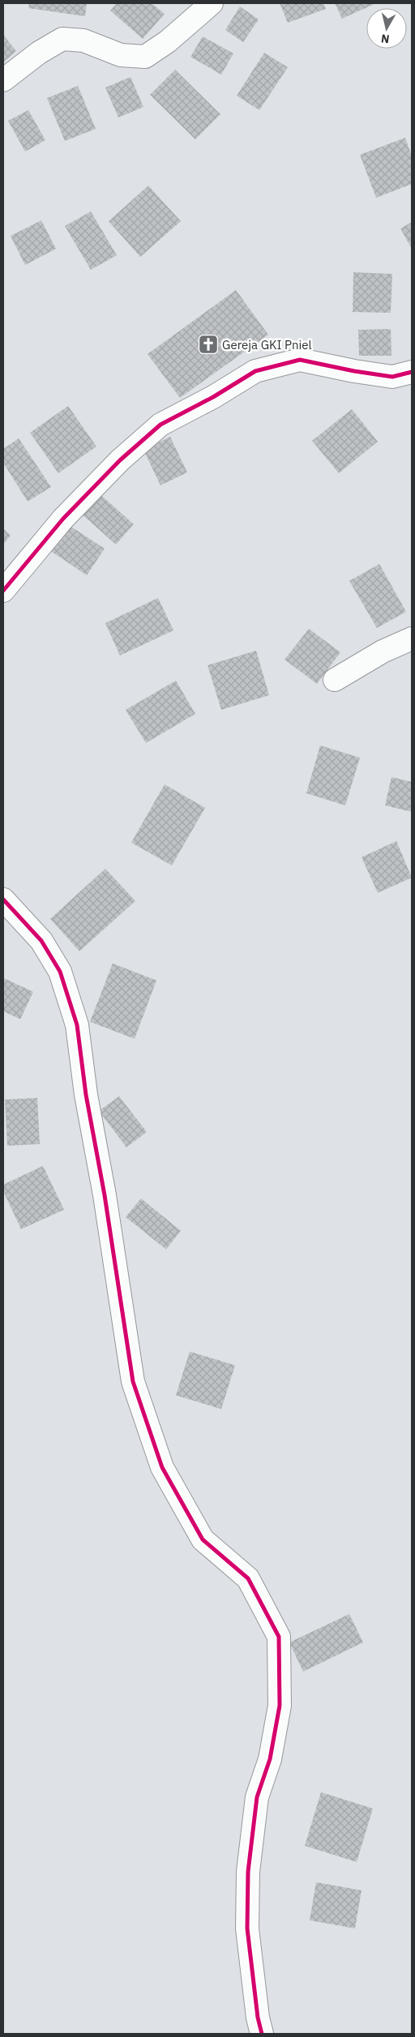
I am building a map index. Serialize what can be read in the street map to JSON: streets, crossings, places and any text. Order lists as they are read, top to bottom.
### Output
{
  "places": {
    "church": ["Gereja GKI Pniel"]
  },
  "north": "bottom"
}
